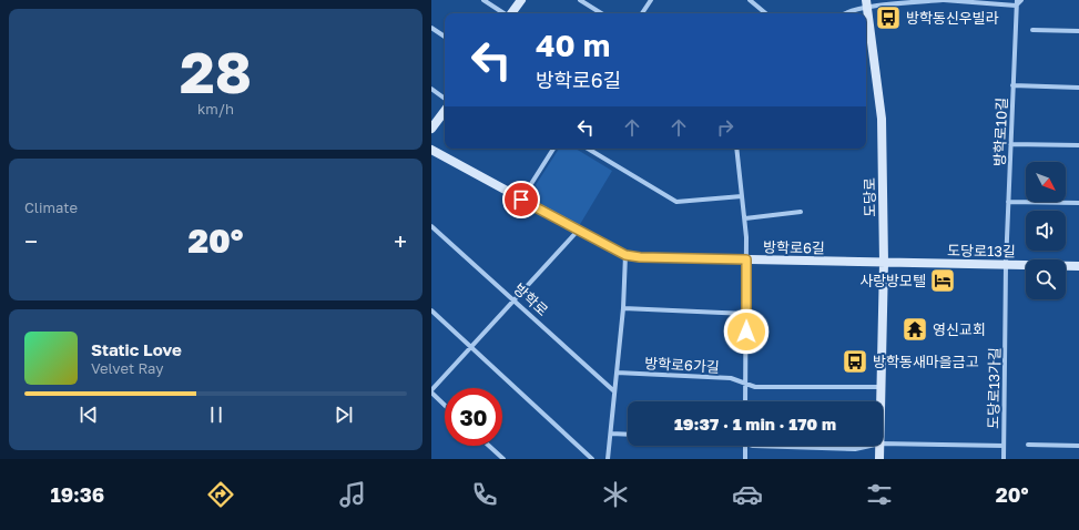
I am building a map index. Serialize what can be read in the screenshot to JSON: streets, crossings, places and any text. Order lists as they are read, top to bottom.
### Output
{
  "streets": {
    "street": [
      "방학로10길",
      "도당로",
      "방학로6길",
      "도당로13길",
      "방학로",
      "방학로6가길",
      "도당로13가길"
    ]
  },
  "crossings": [
    ["방학로10길", "도당로13길"],
    ["방학로10길", "도당로13가길"],
    ["도당로", "방학로6길"],
    ["도당로", "도당로13길"],
    ["방학로6길", "도당로13길"],
    ["도당로13길", "도당로13가길"]
  ],
  "places": {
    "bus stop": ["방학동신우빌라", "방학동새마을금고"],
    "hotel": ["사랑방모텔"],
    "temple": ["영신교회"]
  },
  "north": "bottom right",
  "page": {
    "tile": [
      ["28", "km/h"],
      "Climate"
    ],
    "turn": ["40 m", "방학로6길"],
    "heat": ["−", "20°", "+"],
    "song": ["Static Love", "Velvet Ray"],
    "limit": "30",
    "trip": "19:37 · 1 min · 170 m",
    "tabs": ["19:36", "20°"]
  }
}
